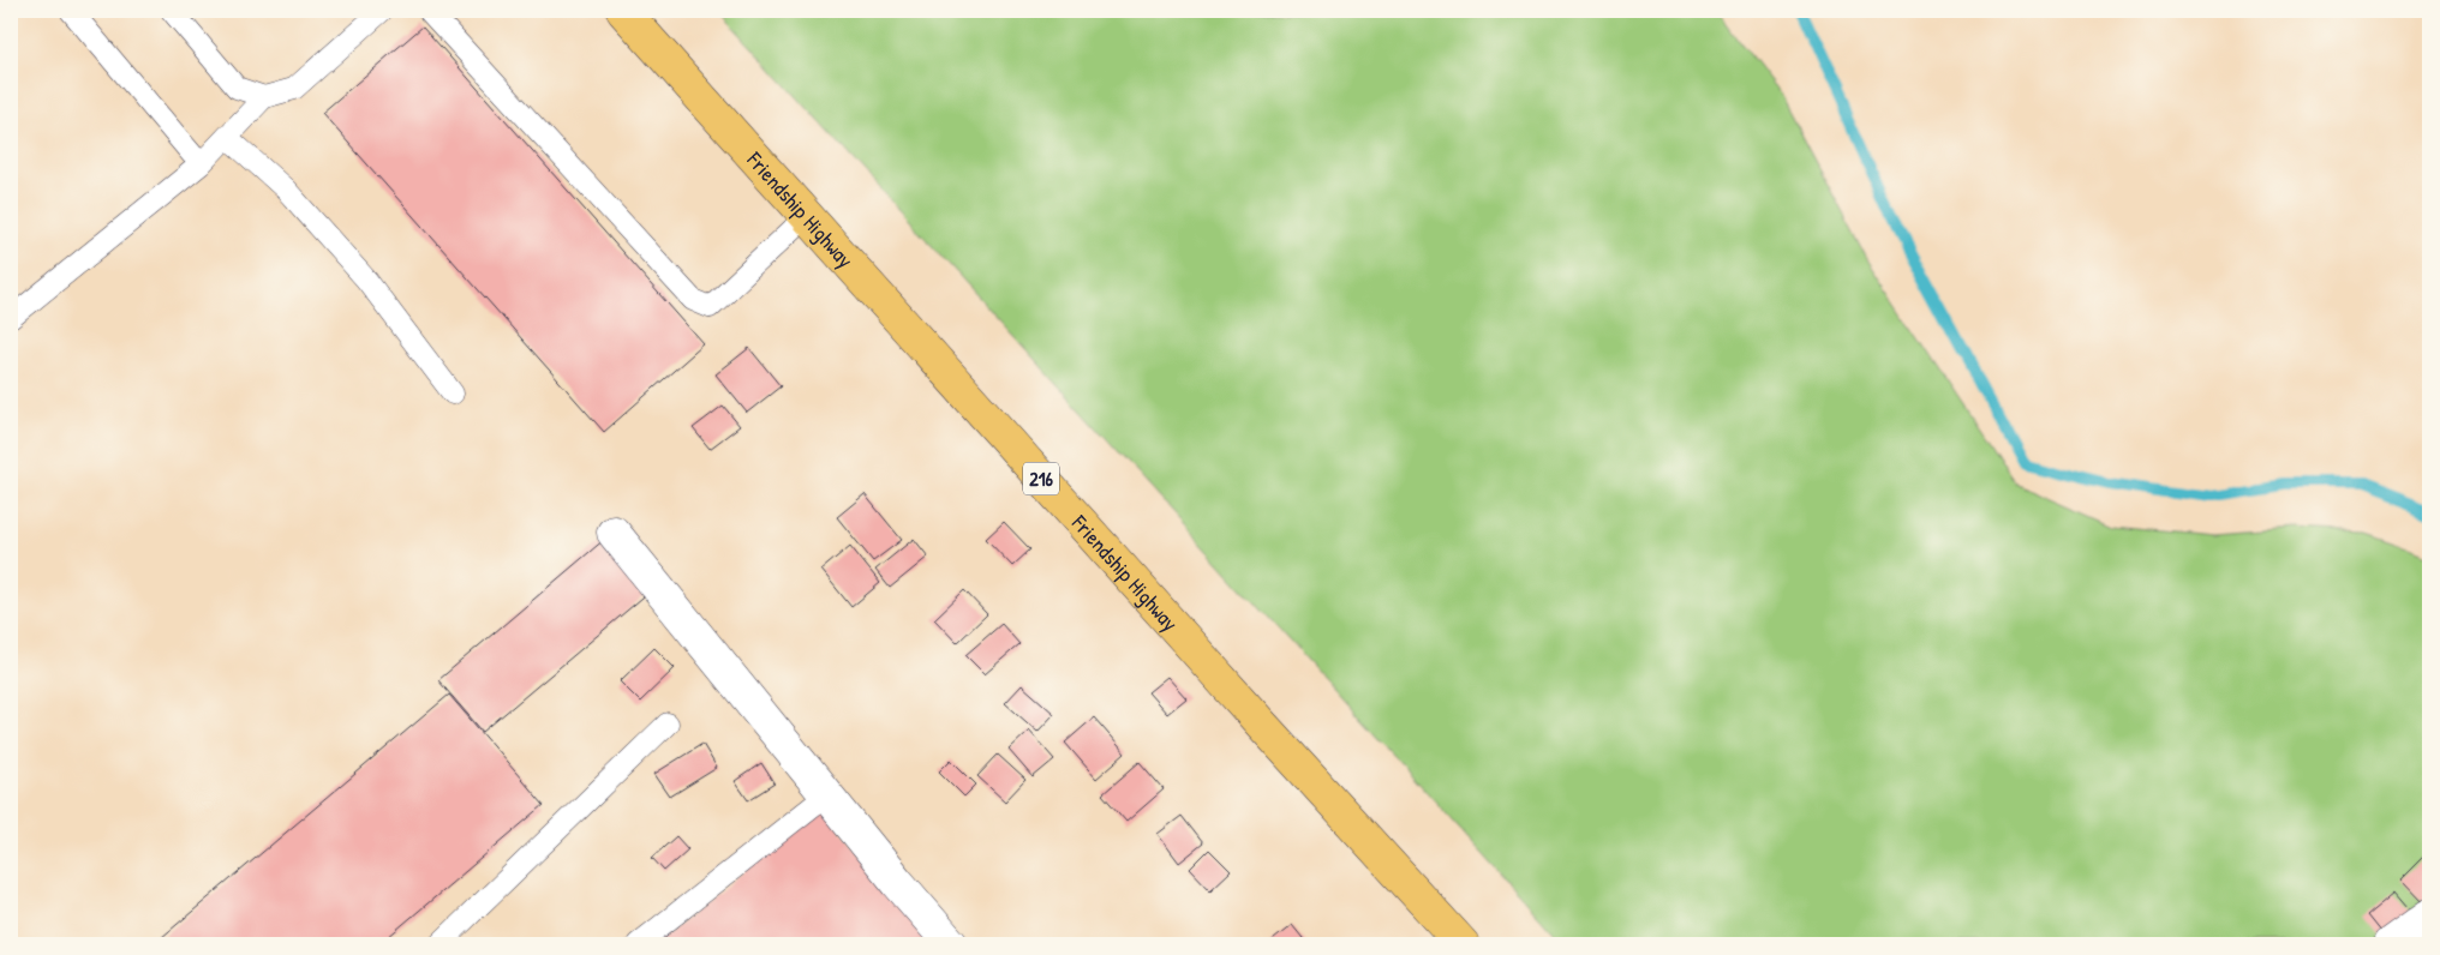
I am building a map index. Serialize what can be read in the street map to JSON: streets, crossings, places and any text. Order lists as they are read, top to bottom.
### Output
{
  "streets": {
    "main road": ["Friendship Highway", "216"]
  }
}
